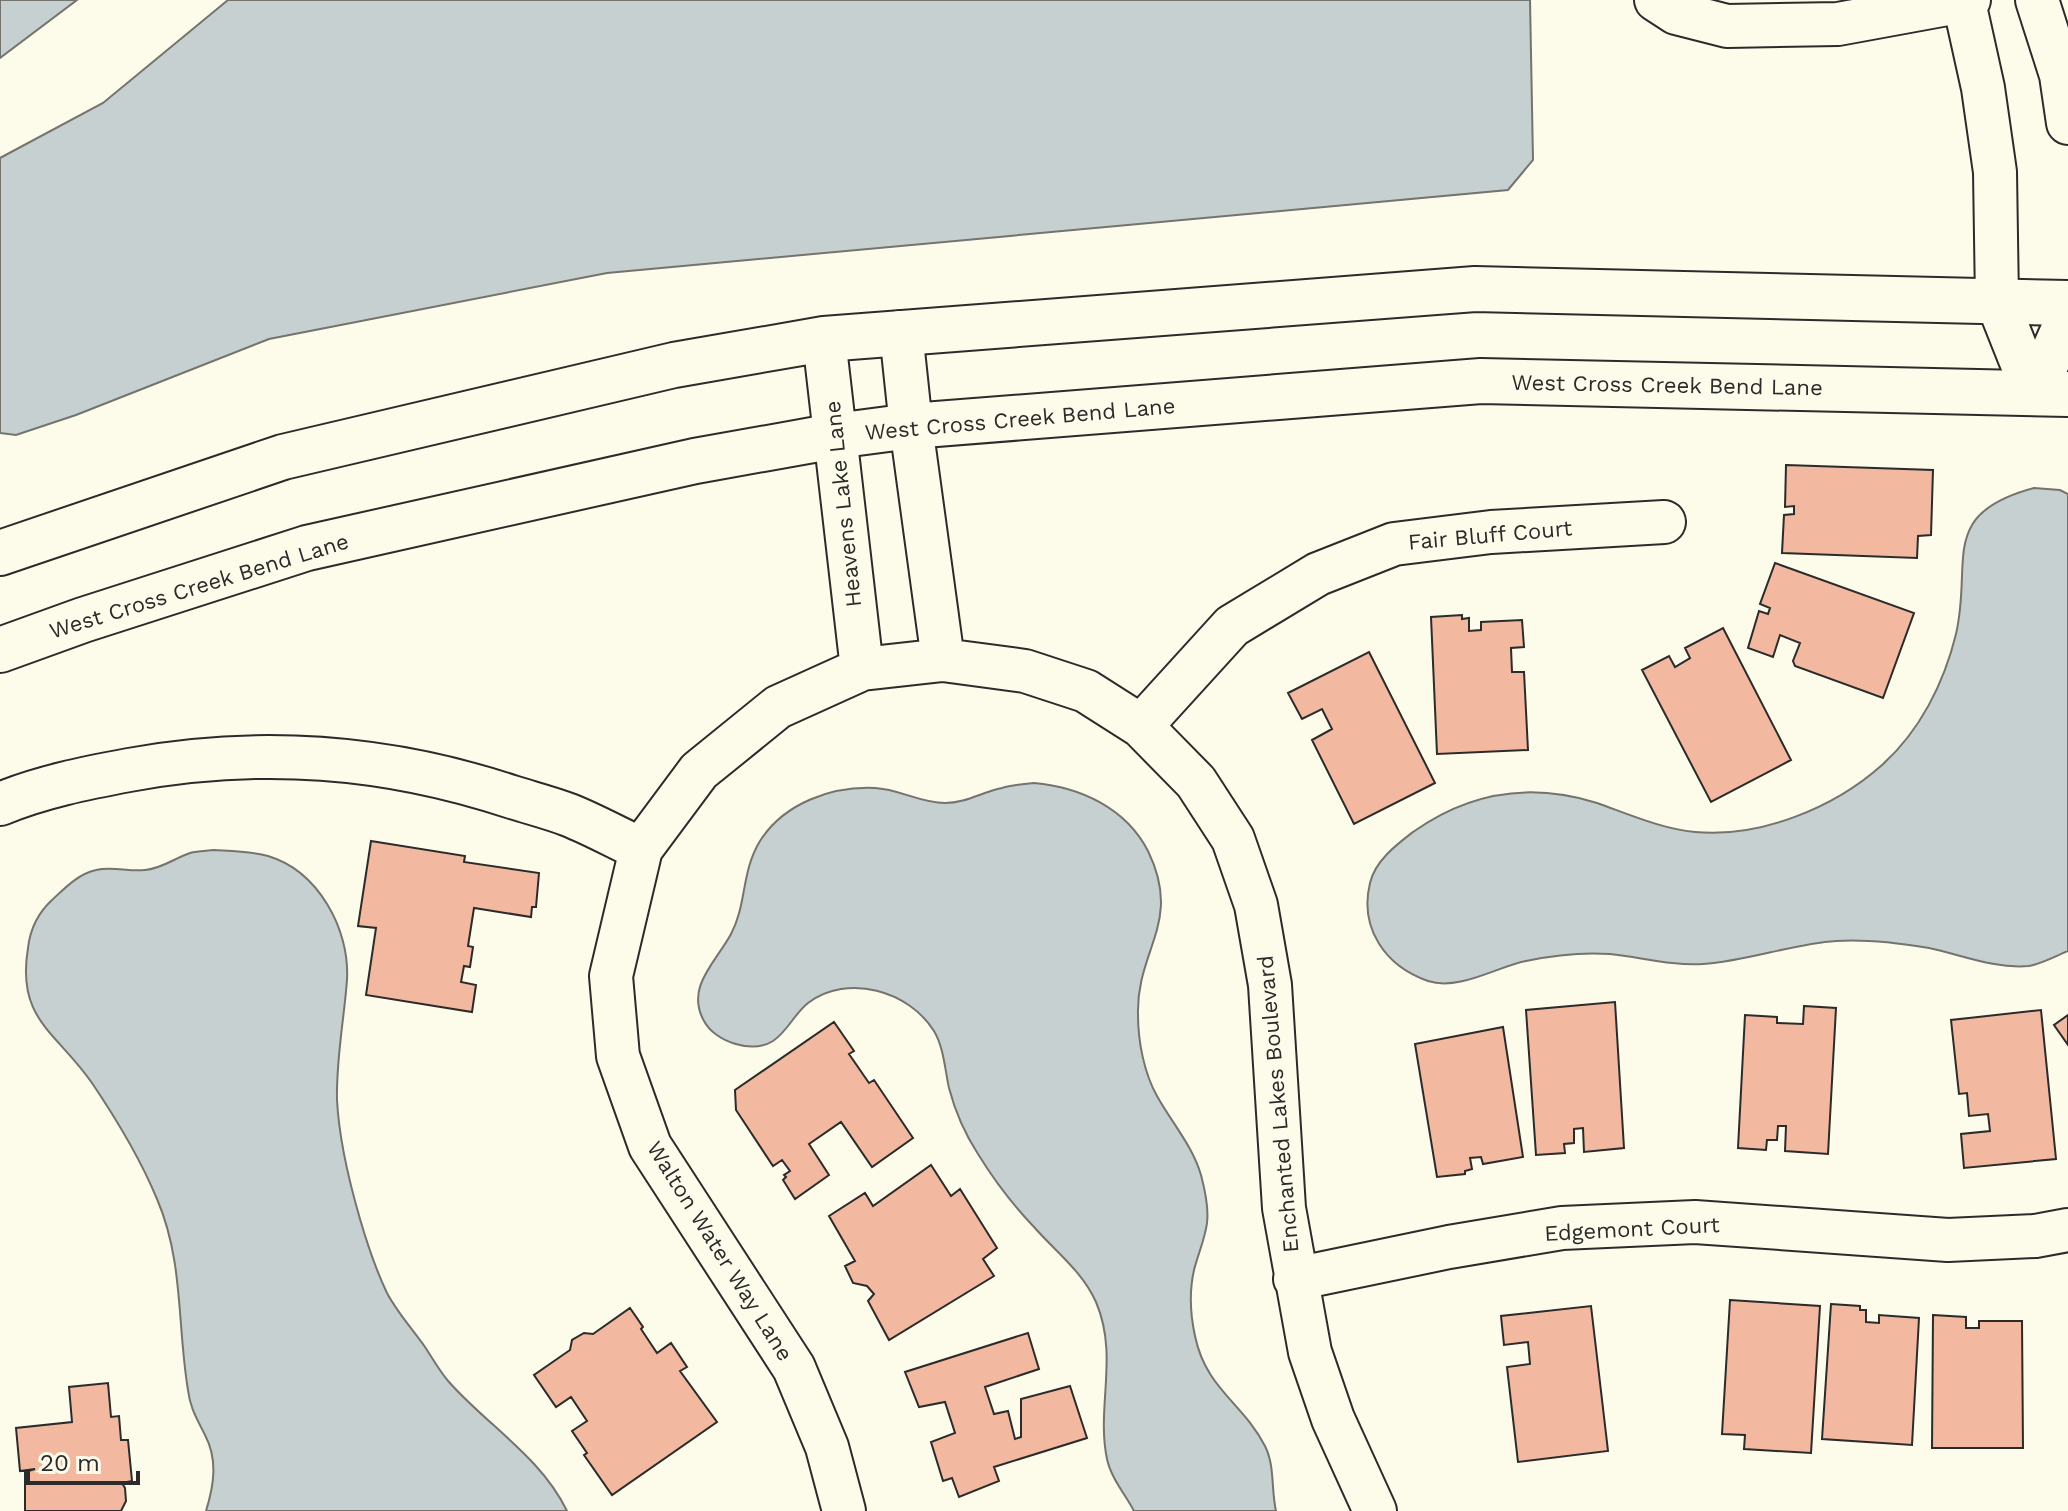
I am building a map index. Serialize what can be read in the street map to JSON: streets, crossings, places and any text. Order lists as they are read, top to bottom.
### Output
{
  "streets": {
    "main road": ["West Cross Creek Bend Lane"],
    "street": [
      "Heavens Lake Lane",
      "Fair Bluff Court",
      "Enchanted Lakes Boulevard",
      "Edgemont Court",
      "Walton Water Way Lane"
    ]
  },
  "crossings": [
    ["West Cross Creek Bend Lane", "Heavens Lake Lane"],
    ["Heavens Lake Lane", "Enchanted Lakes Boulevard"],
    ["Heavens Lake Lane", "Walton Water Way Lane"],
    ["Fair Bluff Court", "Enchanted Lakes Boulevard"],
    ["Enchanted Lakes Boulevard", "Edgemont Court"],
    ["Enchanted Lakes Boulevard", "Walton Water Way Lane"]
  ],
  "scale_bar": "20 m"
}
